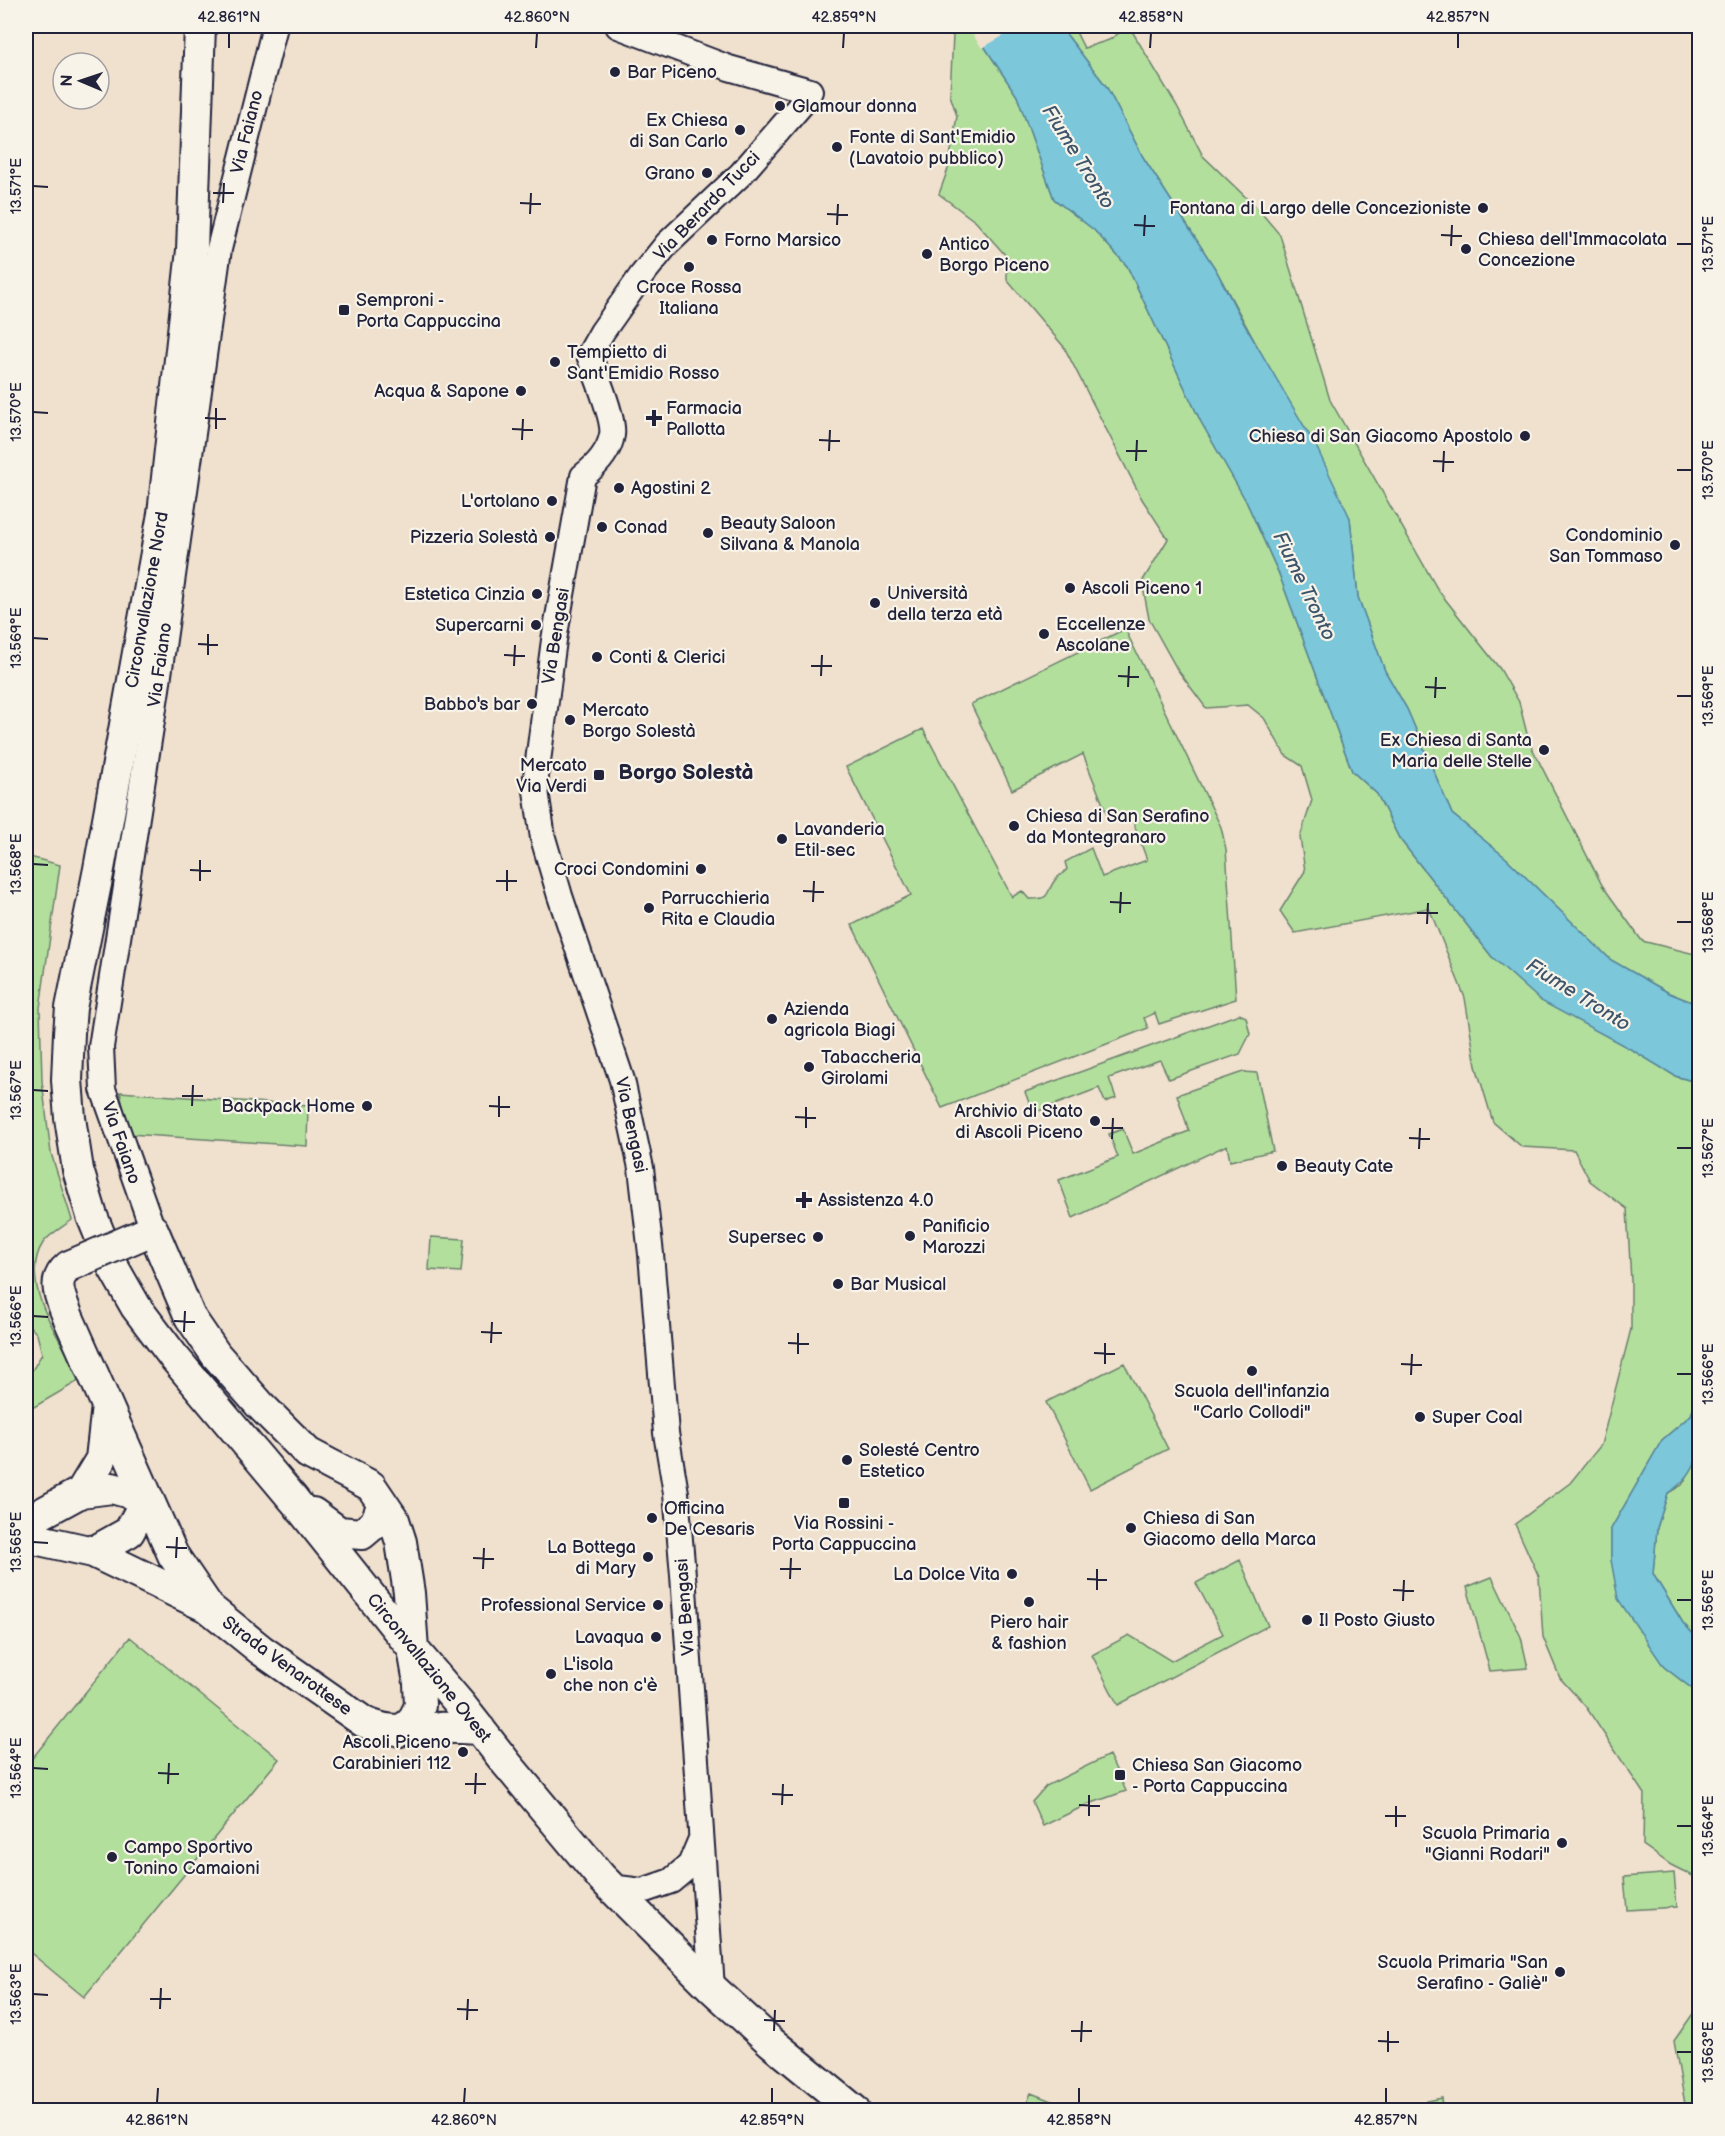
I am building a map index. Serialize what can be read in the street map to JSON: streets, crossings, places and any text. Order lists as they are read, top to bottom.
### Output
{
  "streets": {
    "main road": ["Circonvallazione Nord", "Strada Venarottese", "Circonvallazione Ovest"],
    "street": ["Via Faiano", "Via Berardo Tucci", "Via Bengasi"]
  },
  "crossings": [
    ["Via Faiano", "Strada Venarottese"],
    ["Via Berardo Tucci", "Via Bengasi"],
    ["Circonvallazione Nord", "Circonvallazione Ovest"],
    ["Via Bengasi", "Circonvallazione Ovest"],
    ["Strada Venarottese", "Circonvallazione Ovest"]
  ],
  "districts": ["Borgo Solestà"],
  "water": ["Fiume Tronto"],
  "places": {
    "other": [
      "Bar Piceno",
      "Glamour donna",
      "Ex Chiesa di San Carlo",
      "Fonte di Sant'Emidio (Lavatoio pubblico)",
      "Grano",
      "Fontana di Largo delle Concezioniste",
      "Forno Marsico",
      "Chiesa dell'Immacolata Concezione",
      "Antico Borgo Piceno",
      "Croce Rossa Italiana",
      "Tempietto di Sant'Emidio Rosso",
      "Acqua & Sapone",
      "Chiesa di San Giacomo Apostolo",
      "Agostini 2",
      "L'ortolano",
      "Conad",
      "Beauty Saloon Silvana & Manola",
      "Pizzeria Solestà",
      "Condominio San Tommaso",
      "Ascoli Piceno 1",
      "Estetica Cinzia",
      "Università della terza età",
      "Supercarni",
      "Eccellenze Ascolane",
      "Conti & Clerici",
      "Babbo's bar",
      "Mercato Borgo Solestà",
      "Ex Chiesa di Santa Maria delle Stelle",
      "Chiesa di San Serafino da Montegranaro",
      "Lavanderia Etil-sec",
      "Croci Condomini",
      "Parrucchieria Rita e Claudia",
      "Azienda agricola Biagi",
      "Tabaccheria Girolami",
      "Backpack Home",
      "Archivio di Stato di Ascoli Piceno",
      "Beauty Cate",
      "Panificio Marozzi",
      "Supersec",
      "Bar Musical",
      "Scuola dell'infanzia \"Carlo Collodi\"",
      "Super Coal",
      "Solesté Centro Estetico",
      "Officina De Cesaris",
      "Chiesa di San Giacomo della Marca",
      "La Bottega di Mary",
      "La Dolce Vita",
      "Piero hair & fashion",
      "Professional Service",
      "Il Posto Giusto",
      "Lavaqua",
      "L'isola che non c'è",
      "Ascoli Piceno Carabinieri 112",
      "Scuola Primaria \"Gianni Rodari\"",
      "Campo Sportivo Tonino Camaioni",
      "Scuola Primaria \"San Serafino - Galiè\""
    ],
    "transit": [
      "Semproni - Porta Cappuccina",
      "Mercato Via Verdi",
      "Via Rossini - Porta Cappuccina",
      "Chiesa San Giacomo - Porta Cappuccina"
    ],
    "health": ["Farmacia Pallotta", "Assistenza 4.0"]
  },
  "north": "left",
  "coordinates": [
    "42.861°N",
    "42.860°N",
    "42.859°N",
    "42.858°N",
    "42.857°N",
    "13.571°E",
    "13.570°E",
    "13.569°E",
    "13.568°E",
    "13.567°E",
    "13.566°E",
    "13.565°E",
    "13.564°E",
    "13.563°E"
  ]
}
